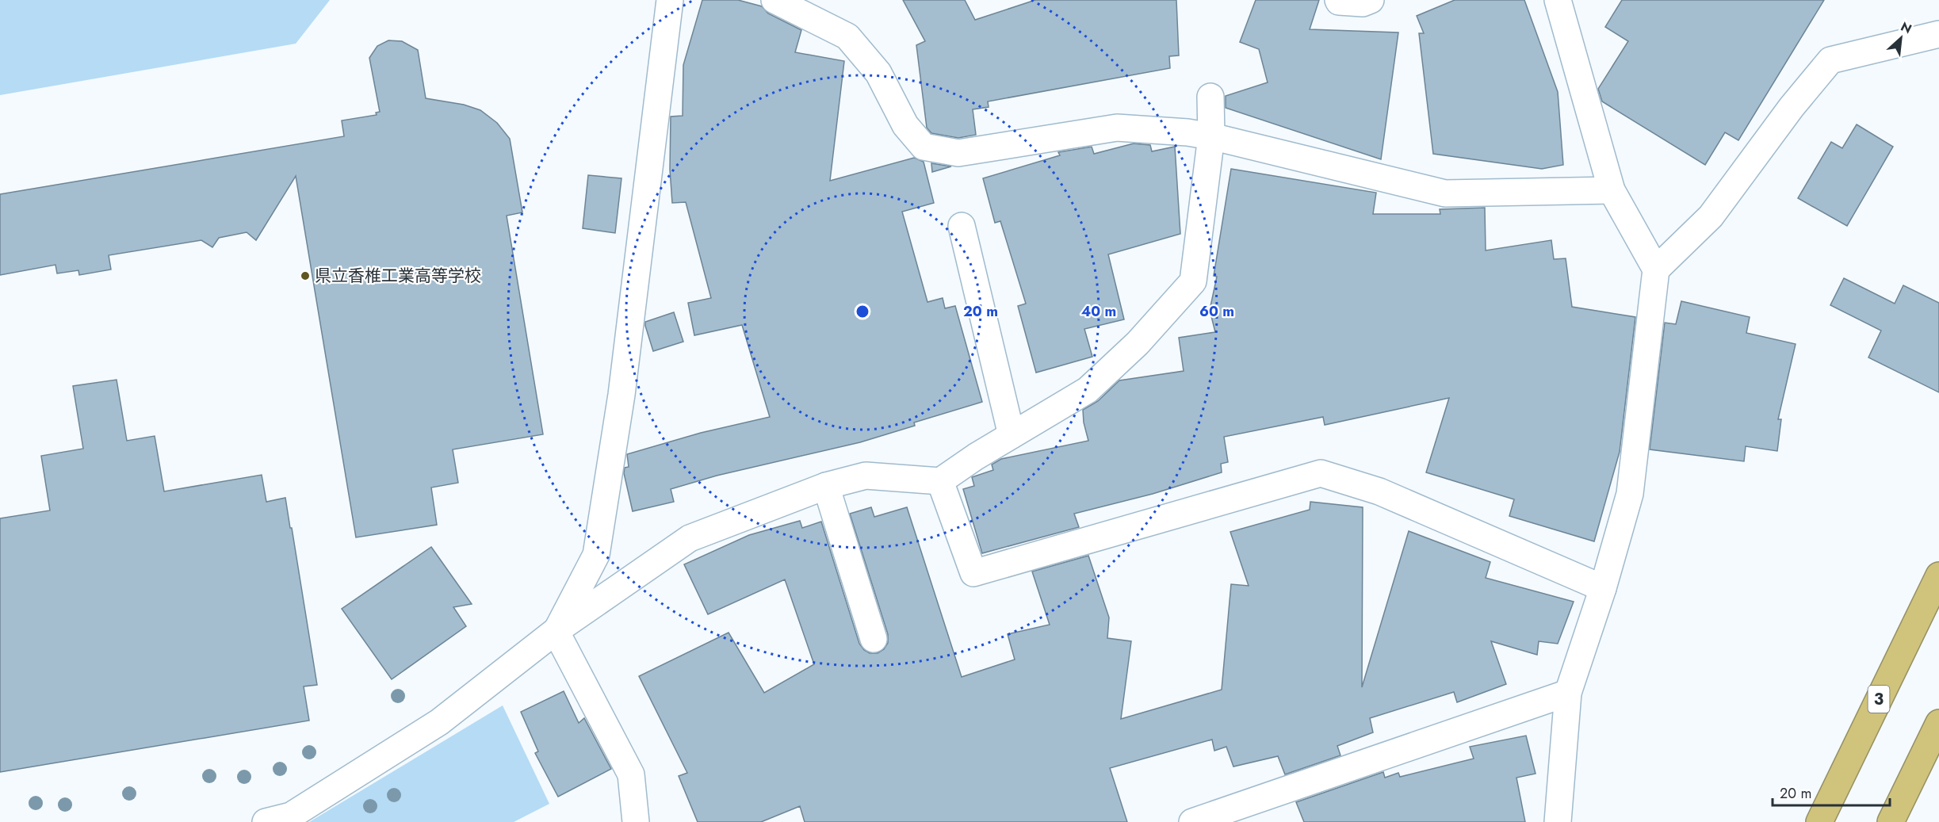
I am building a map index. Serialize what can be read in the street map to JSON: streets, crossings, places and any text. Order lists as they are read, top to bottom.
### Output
{
  "streets": {
    "highway": ["3"]
  },
  "places": ["県立香椎工業高等学校"],
  "scale_bar": "20 m",
  "north": "top right",
  "rings": ["20 m", "40 m", "60 m"]
}
